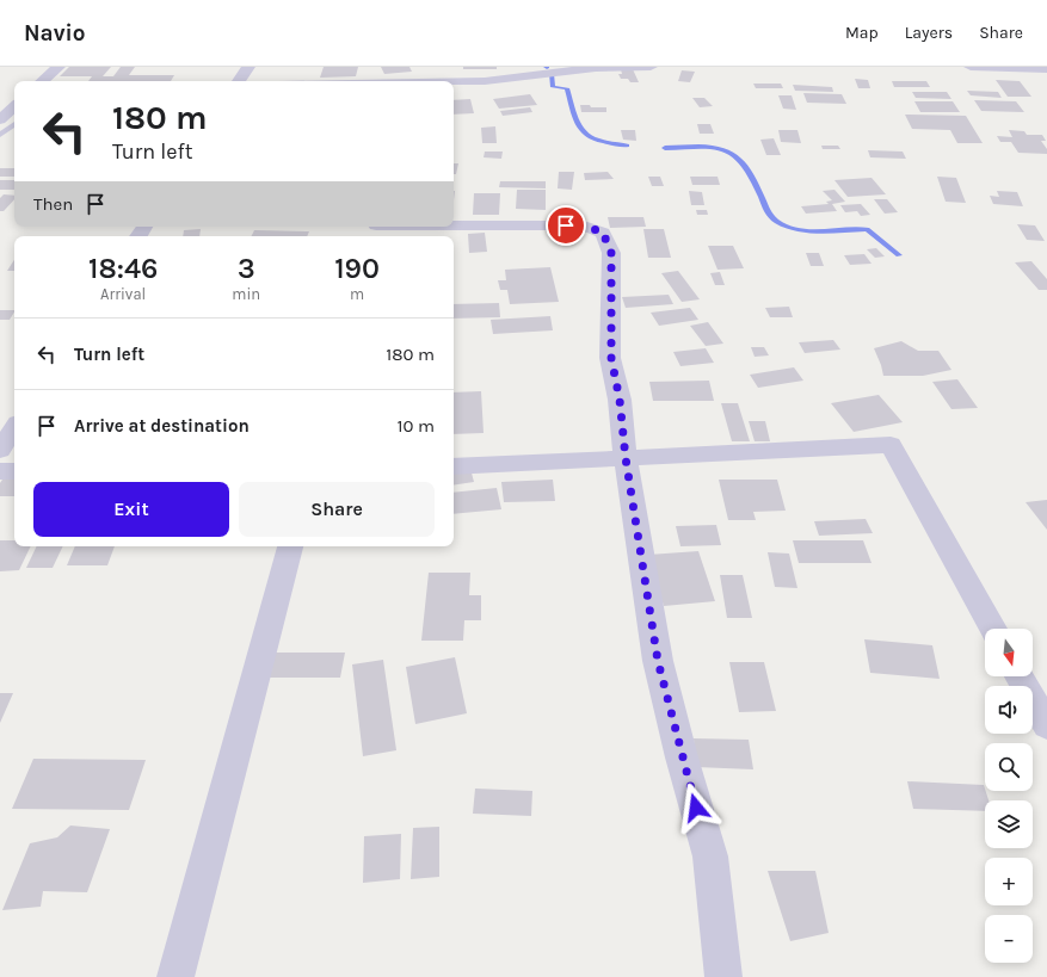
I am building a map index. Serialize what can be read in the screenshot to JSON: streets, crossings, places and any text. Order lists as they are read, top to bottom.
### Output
{
  "north": "bottom",
  "page": {
    "header": "Navio",
    "nav": ["Map", "Layers", "Share"],
    "turn": ["180 m", "Turn left"],
    "then": "Then",
    "eta": [
      "18:46",
      "Arrival",
      "3",
      "min",
      "190",
      "m"
    ],
    "list": [
      {
        "name": "Turn left",
        "value": "180 m"
      },
      {
        "name": "Arrive at destination",
        "value": "10 m"
      }
    ],
    "buttons": ["Exit", "Share"],
    "map_buttons": ["+", "−"]
  }
}
